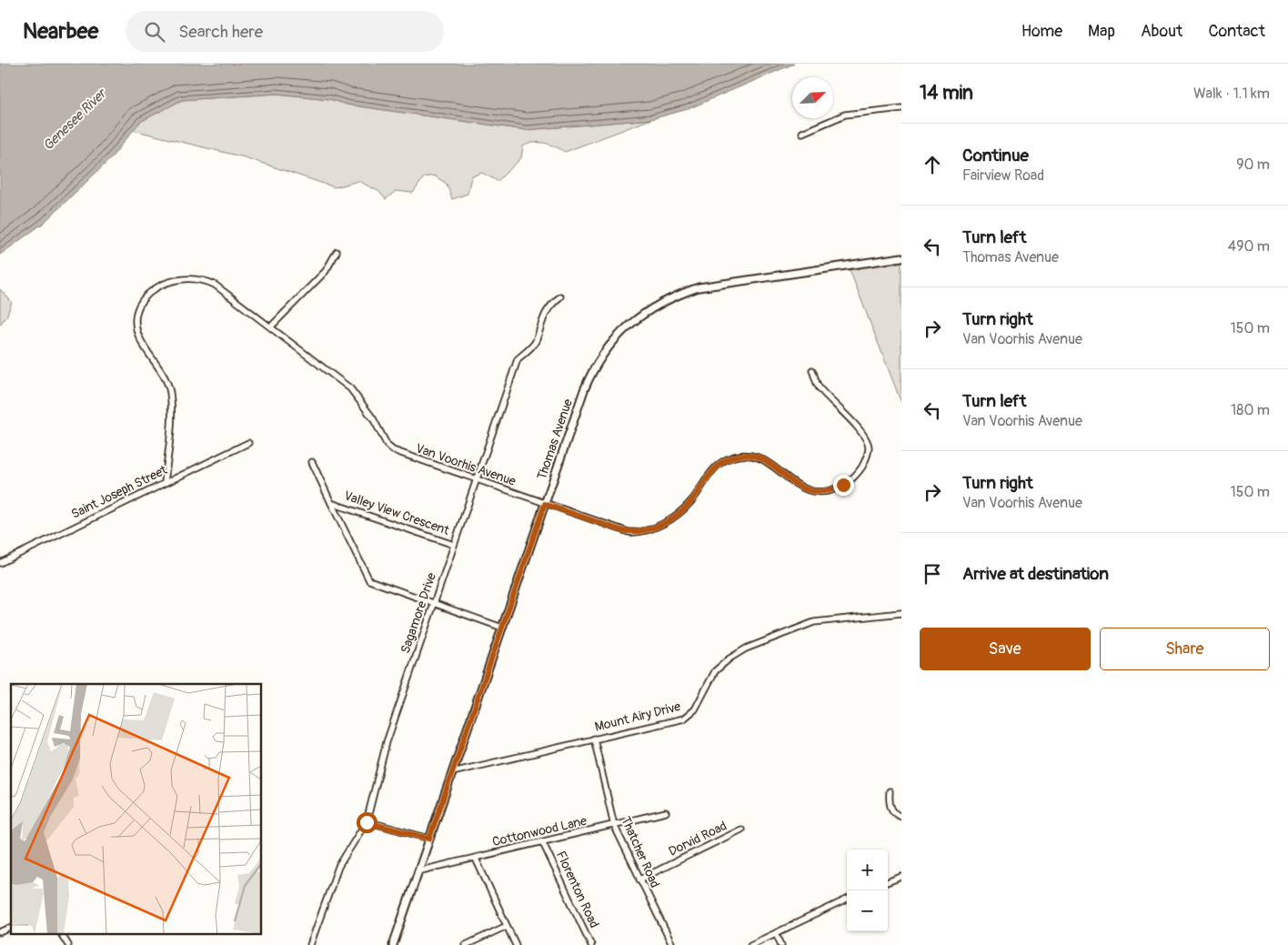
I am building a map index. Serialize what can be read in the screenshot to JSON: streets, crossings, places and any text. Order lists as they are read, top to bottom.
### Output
{
  "streets": {
    "main road": ["Thomas Avenue"],
    "street": [
      "Van Voorhis Avenue",
      "Saint Joseph Street",
      "Valley View Crescent",
      "Sagamore Drive",
      "Mount Airy Drive",
      "Cottonwood Lane",
      "Dorvid Road",
      "Thatcher Road",
      "Florenton Road"
    ]
  },
  "crossings": [
    ["Thomas Avenue", "Van Voorhis Avenue"],
    ["Thomas Avenue", "Valley View Crescent"],
    ["Thomas Avenue", "Mount Airy Drive"],
    ["Thomas Avenue", "Cottonwood Lane"],
    ["Van Voorhis Avenue", "Saint Joseph Street"],
    ["Van Voorhis Avenue", "Sagamore Drive"],
    ["Valley View Crescent", "Sagamore Drive"],
    ["Mount Airy Drive", "Thatcher Road"],
    ["Cottonwood Lane", "Thatcher Road"],
    ["Cottonwood Lane", "Florenton Road"],
    ["Dorvid Road", "Thatcher Road"]
  ],
  "water": ["Genesee River"],
  "north": "top right",
  "page": {
    "header": "Nearbee",
    "search": "Search here",
    "nav": [
      "Home",
      "Map",
      "About",
      "Contact"
    ],
    "heading": ["14 min", "Walk · 1.1 km"],
    "list": [
      ["Continue", "Fairview Road", "90 m"],
      ["Turn left", "Thomas Avenue", "490 m"],
      ["Turn right", "Van Voorhis Avenue", "150 m"],
      ["Turn left", "Van Voorhis Avenue", "180 m"],
      ["Turn right", "Van Voorhis Avenue", "150 m"],
      "Arrive at destination"
    ],
    "buttons": ["Save", "Share"],
    "map_buttons": ["+", "−"]
  }
}
